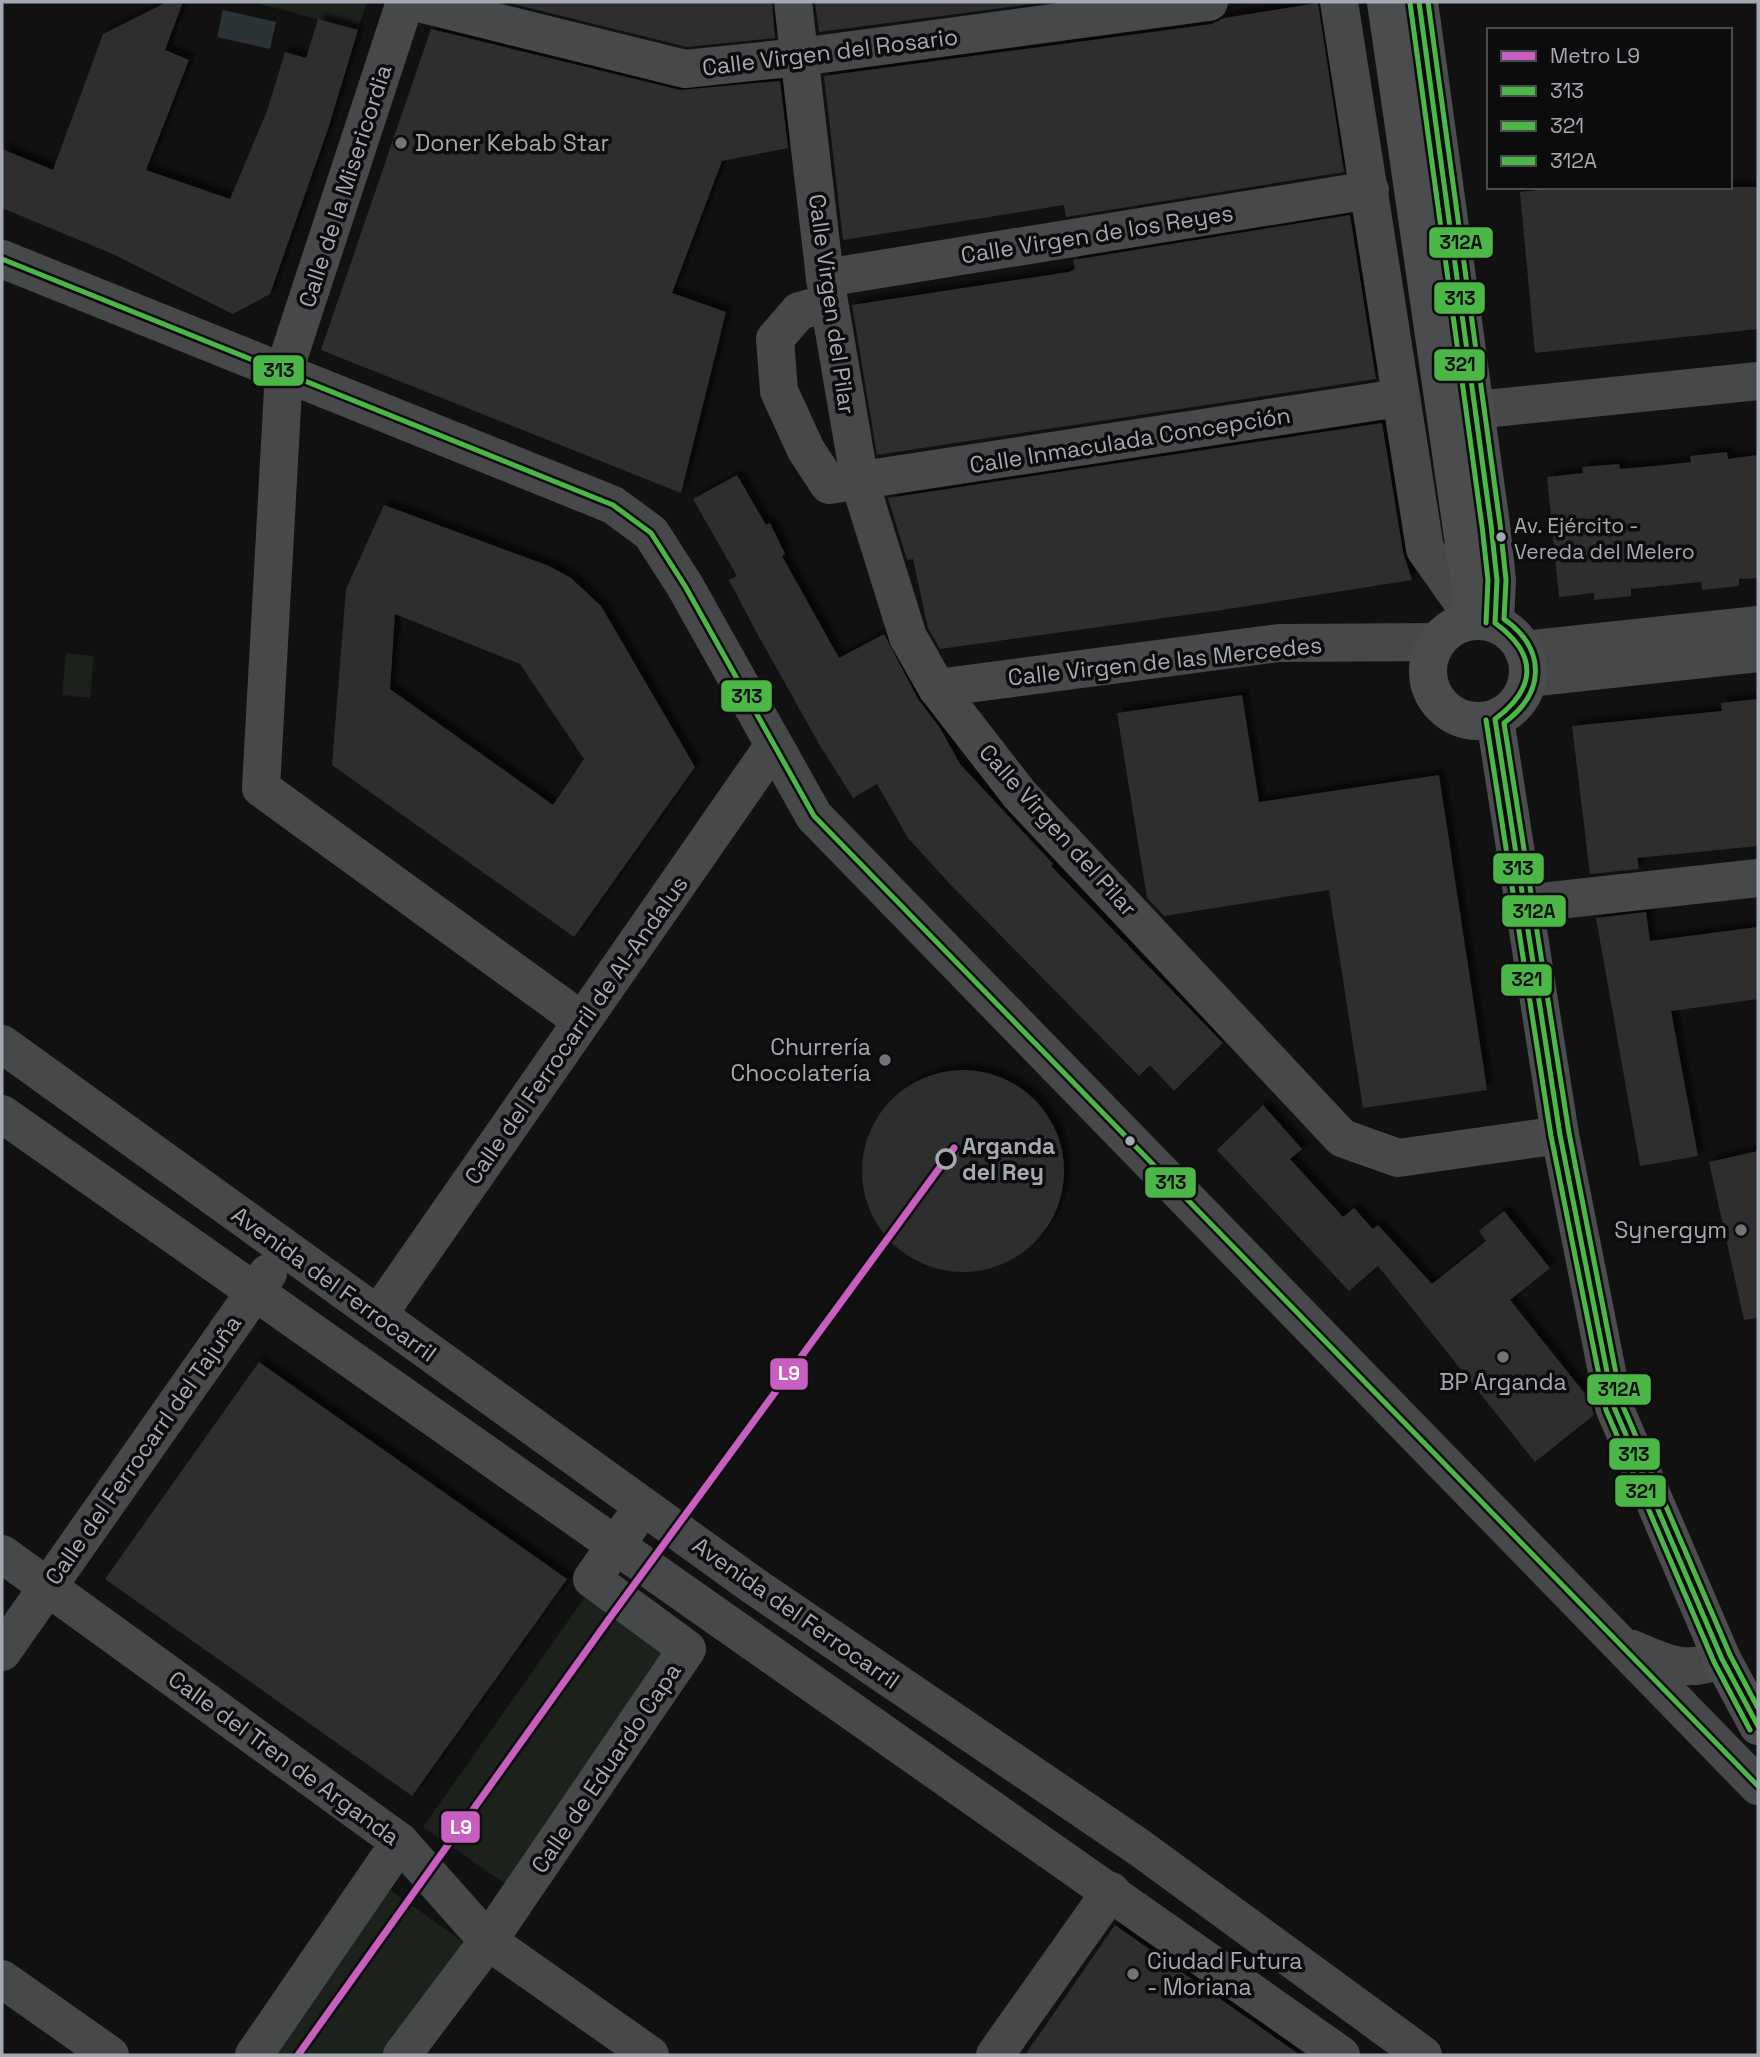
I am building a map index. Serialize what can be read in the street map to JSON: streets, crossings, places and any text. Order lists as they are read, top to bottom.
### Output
{
  "streets": {
    "street": [
      "Calle Virgen del Rosario",
      "Calle de la Misericordia",
      "Calle Virgen de los Reyes",
      "Calle Virgen del Pilar",
      "Calle Inmaculada Concepción",
      "Calle Virgen de las Mercedes",
      "Calle del Ferrocarril de Al-Andalus",
      "Avenida del Ferrocarril",
      "Calle del Ferrocarrl del Tajuña",
      "Calle del Tren de Arganda",
      "Calle de Eduardo Capa"
    ]
  },
  "crossings": [
    ["Calle Virgen del Rosario", "Calle Virgen del Pilar"],
    ["Calle de la Misericordia", "Calle del Ferrocarril de Al-Andalus"],
    ["Calle Virgen de los Reyes", "Calle Virgen del Pilar"],
    ["Calle Virgen de los Reyes", "Calle Inmaculada Concepción"],
    ["Calle Virgen del Pilar", "Calle Inmaculada Concepción"],
    ["Calle Virgen del Pilar", "Calle Virgen de las Mercedes"],
    ["Calle del Ferrocarril de Al-Andalus", "Avenida del Ferrocarril"],
    ["Avenida del Ferrocarril", "Calle del Ferrocarrl del Tajuña"],
    ["Avenida del Ferrocarril", "Calle de Eduardo Capa"],
    ["Calle del Ferrocarrl del Tajuña", "Calle del Tren de Arganda"],
    ["Calle del Tren de Arganda", "Calle de Eduardo Capa"]
  ],
  "places": [
    "Doner Kebab Star",
    "Av. Ejército - Vereda del Melero",
    "Churrería Chocolatería",
    "Arganda del Rey",
    "Synergym",
    "BP Arganda",
    "Ciudad Futura - Moriana"
  ],
  "lines": [
    "transit line 313",
    "transit line 312A",
    "transit line 321",
    "metro line L9"
  ],
  "legend": [
    "Metro L9",
    "313",
    "321",
    "312A"
  ]
}
